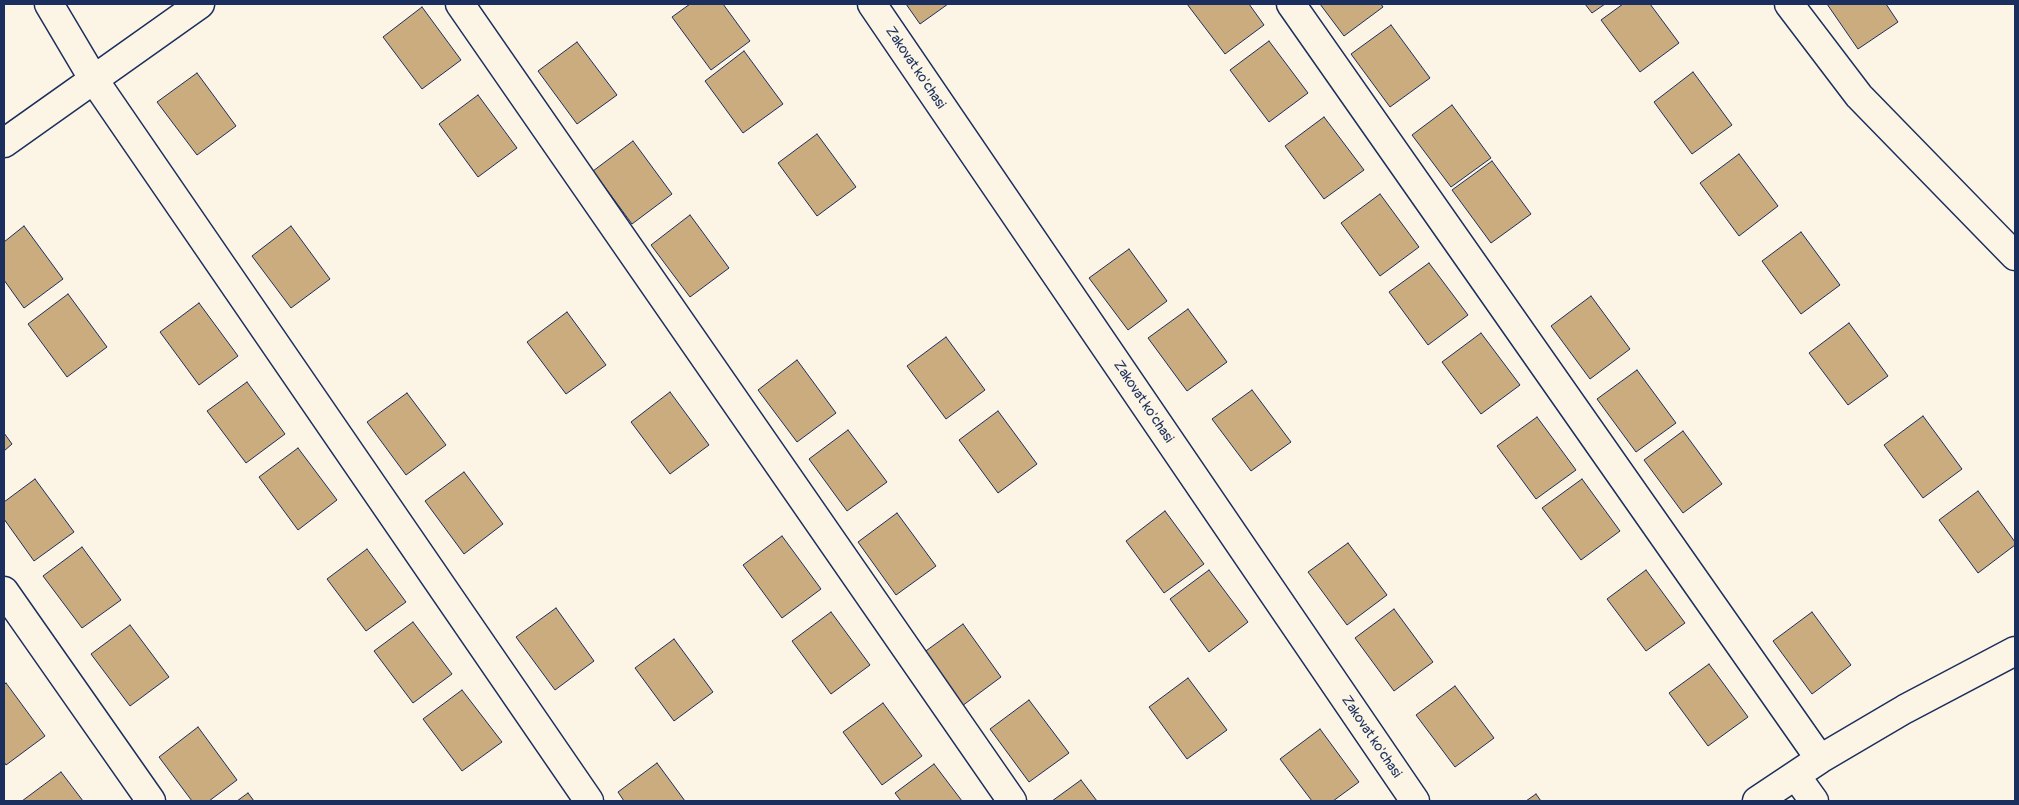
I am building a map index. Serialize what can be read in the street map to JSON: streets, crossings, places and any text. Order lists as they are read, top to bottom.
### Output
{
  "streets": {
    "street": ["Zakovat ko'chasi"]
  }
}
